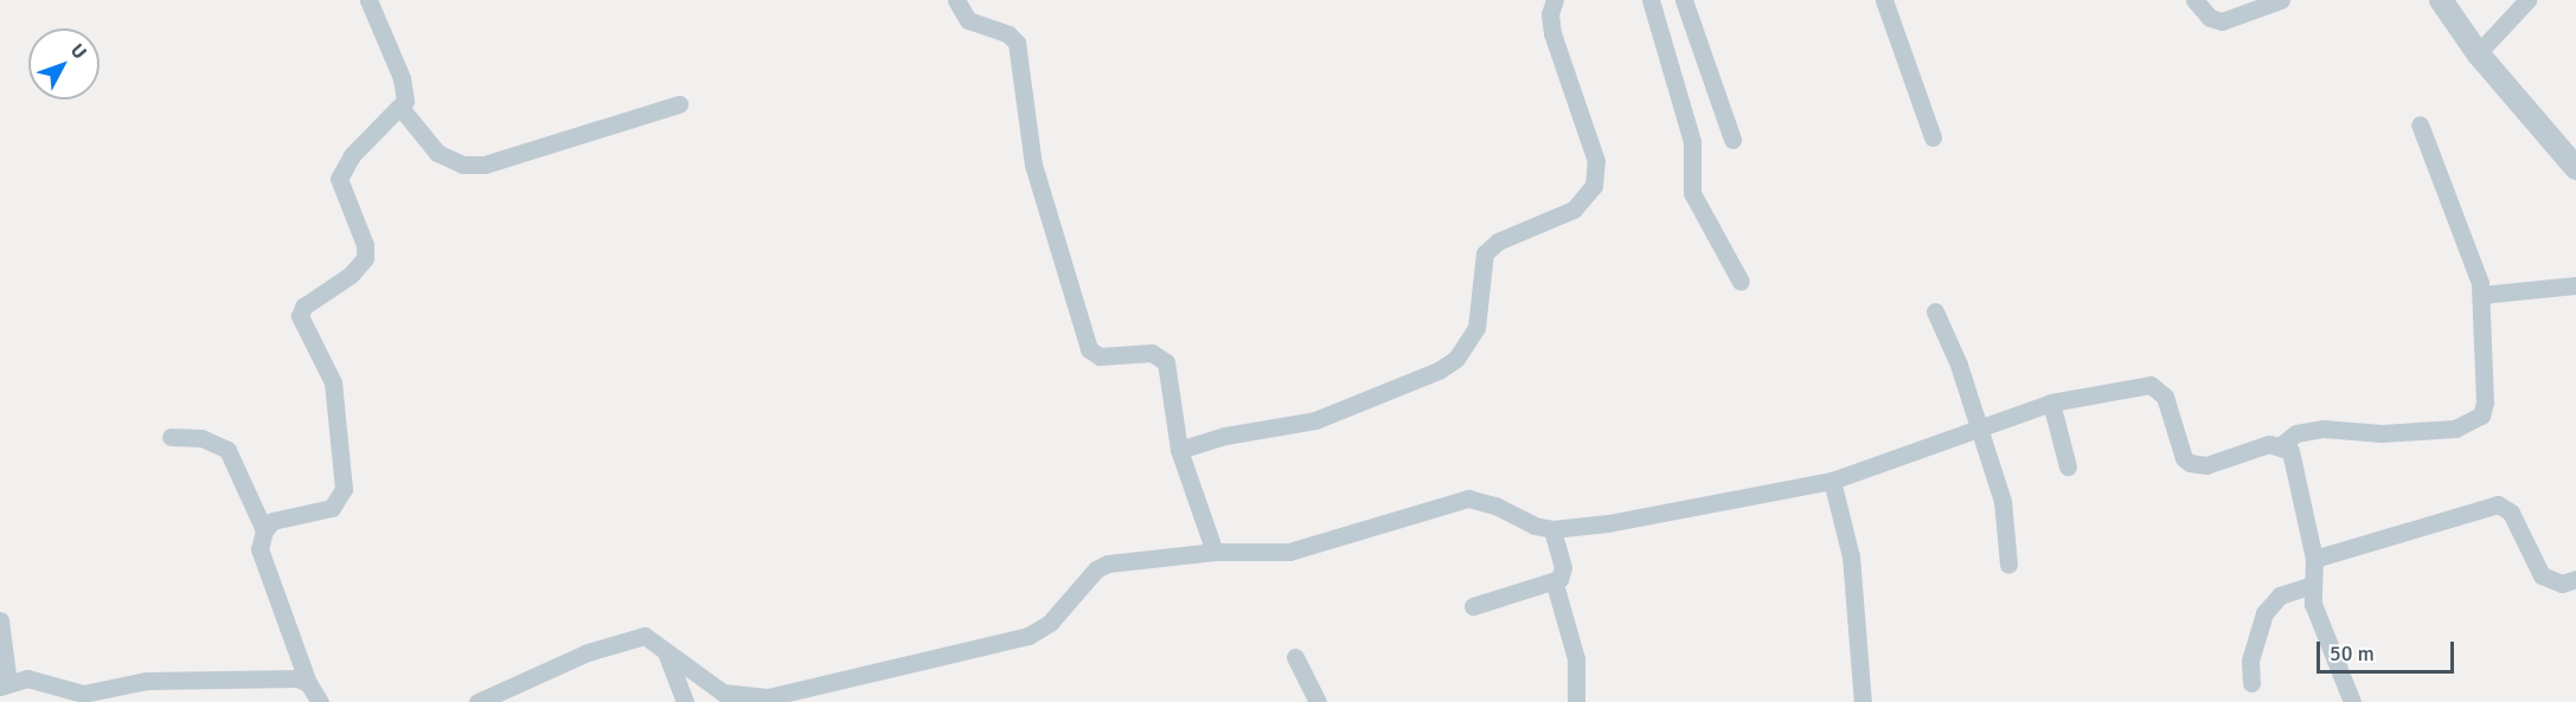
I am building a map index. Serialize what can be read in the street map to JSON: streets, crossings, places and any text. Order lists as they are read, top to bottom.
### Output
{
  "scale_bar": "50 m",
  "north": "top right"
}
